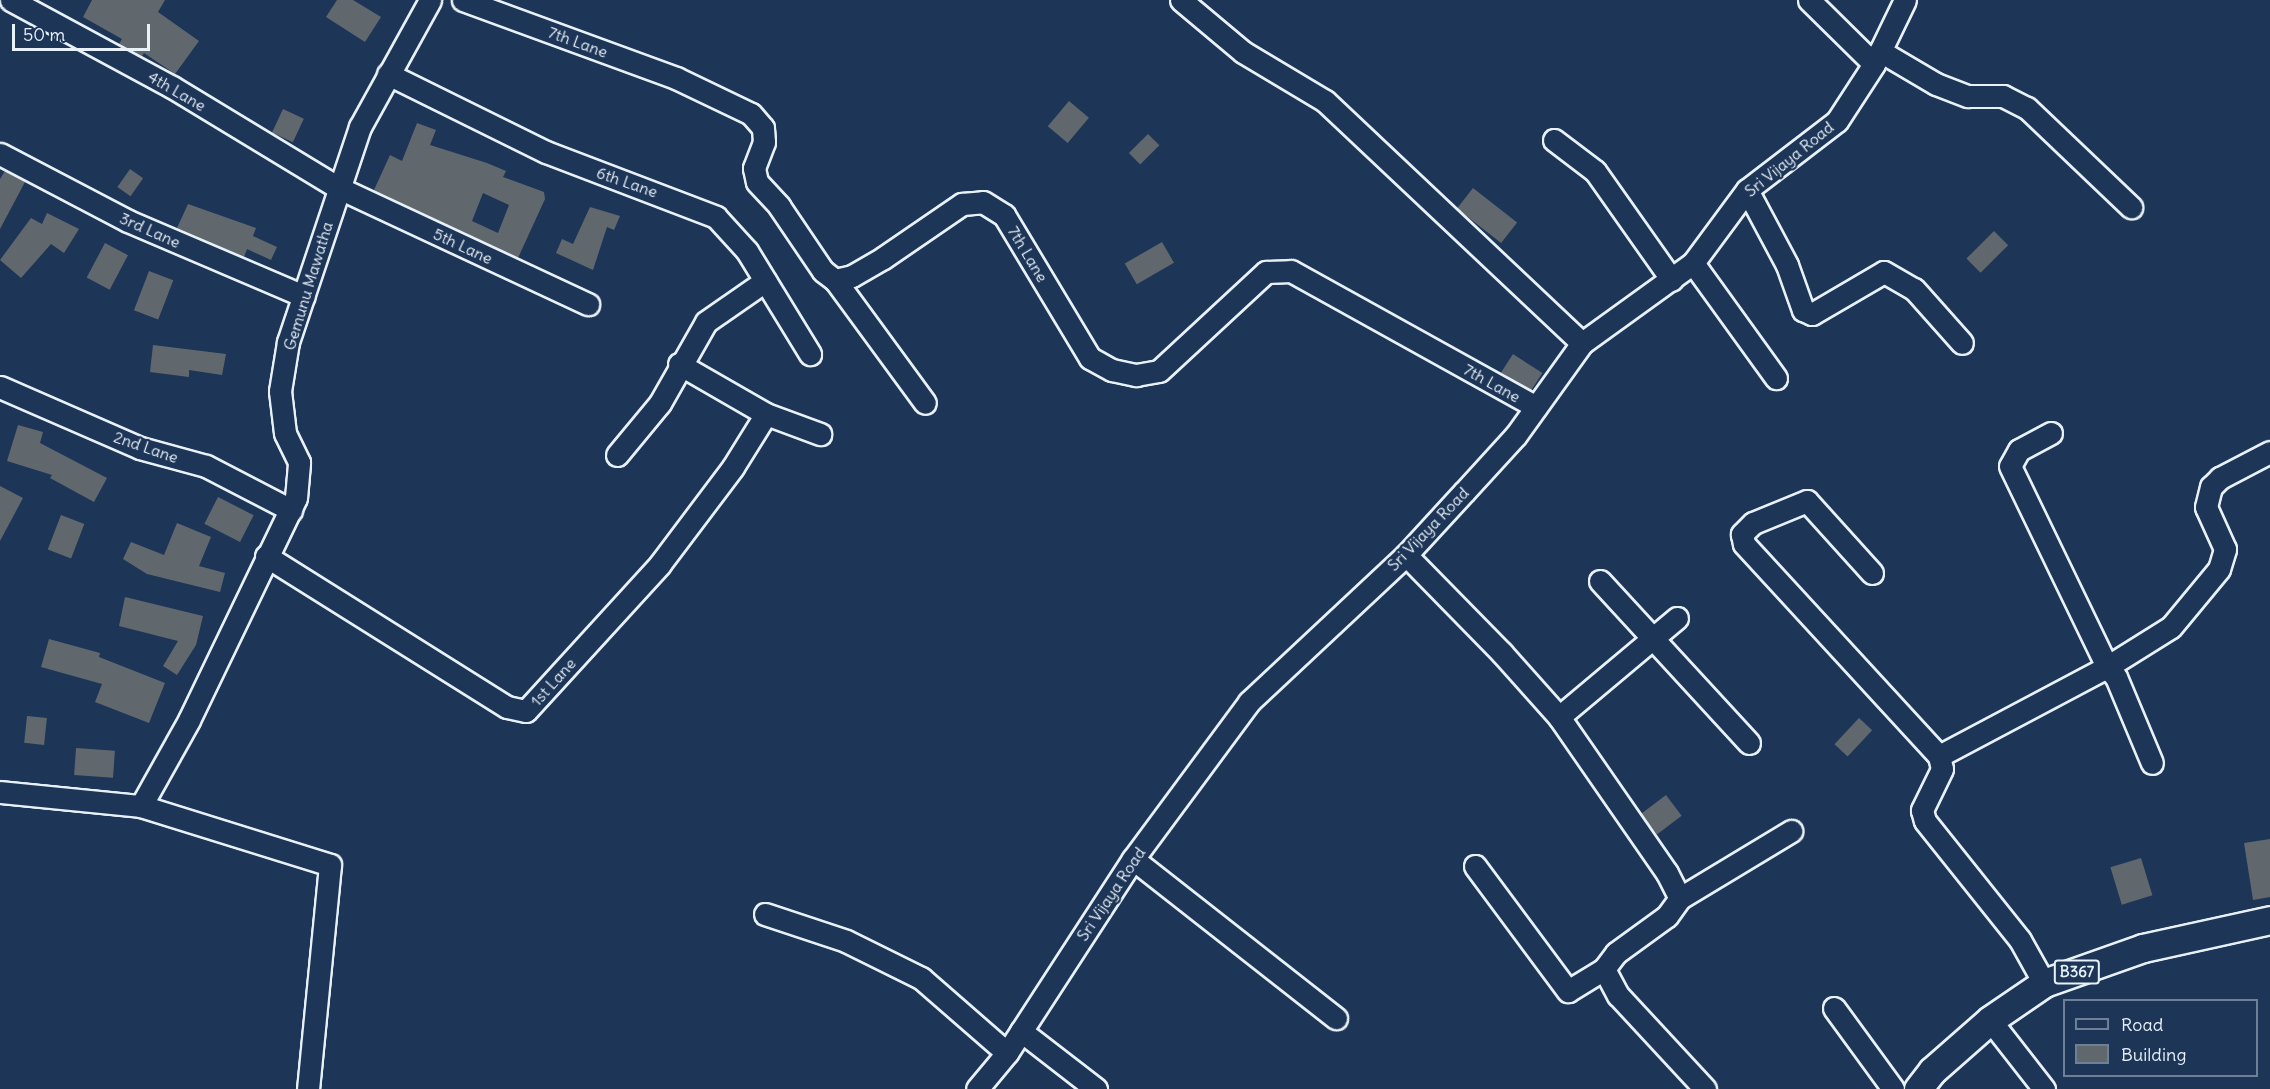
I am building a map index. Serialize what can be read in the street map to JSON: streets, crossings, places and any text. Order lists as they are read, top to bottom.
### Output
{
  "streets": {
    "main road": ["B367"],
    "street": [
      "7th Lane",
      "4th Lane",
      "Sri Vijaya Road",
      "6th Lane",
      "3rd Lane",
      "5th Lane",
      "Gemunu Mawatha",
      "2nd Lane",
      "1st Lane"
    ]
  },
  "crossings": [
    ["7th Lane", "Sri Vijaya Road"],
    ["4th Lane", "5th Lane"],
    ["4th Lane", "Gemunu Mawatha"],
    ["6th Lane", "Gemunu Mawatha"],
    ["3rd Lane", "Gemunu Mawatha"],
    ["5th Lane", "Gemunu Mawatha"],
    ["Gemunu Mawatha", "2nd Lane"],
    ["Gemunu Mawatha", "1st Lane"]
  ],
  "legend": ["Road", "Building"],
  "scale_bar": "50 m"
}
